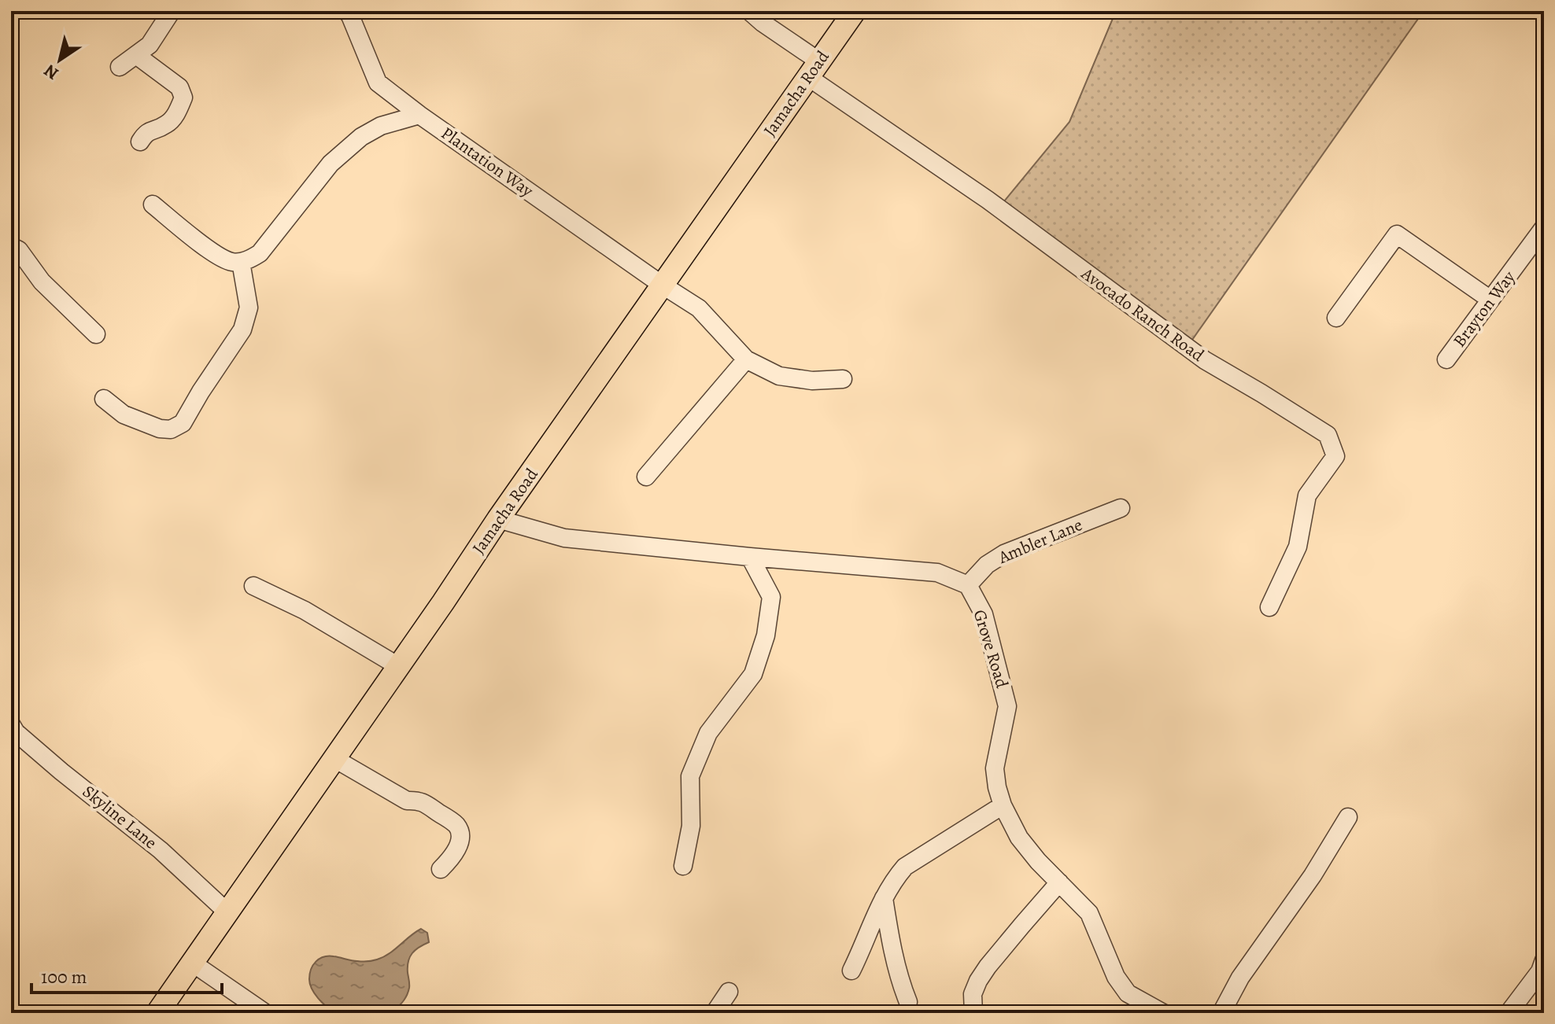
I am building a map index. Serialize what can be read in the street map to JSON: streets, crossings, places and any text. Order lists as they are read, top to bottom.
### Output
{
  "streets": {
    "main road": ["Jamacha Road"],
    "street": [
      "Plantation Way",
      "Brayton Way",
      "Avocado Ranch Road",
      "Ambler Lane",
      "Grove Road",
      "Skyline Lane"
    ]
  },
  "crossings": [
    ["Jamacha Road", "Plantation Way"],
    ["Jamacha Road", "Avocado Ranch Road"],
    ["Jamacha Road", "Skyline Lane"],
    ["Ambler Lane", "Grove Road"]
  ],
  "scale_bar": "100 m",
  "north": "bottom left"
}
